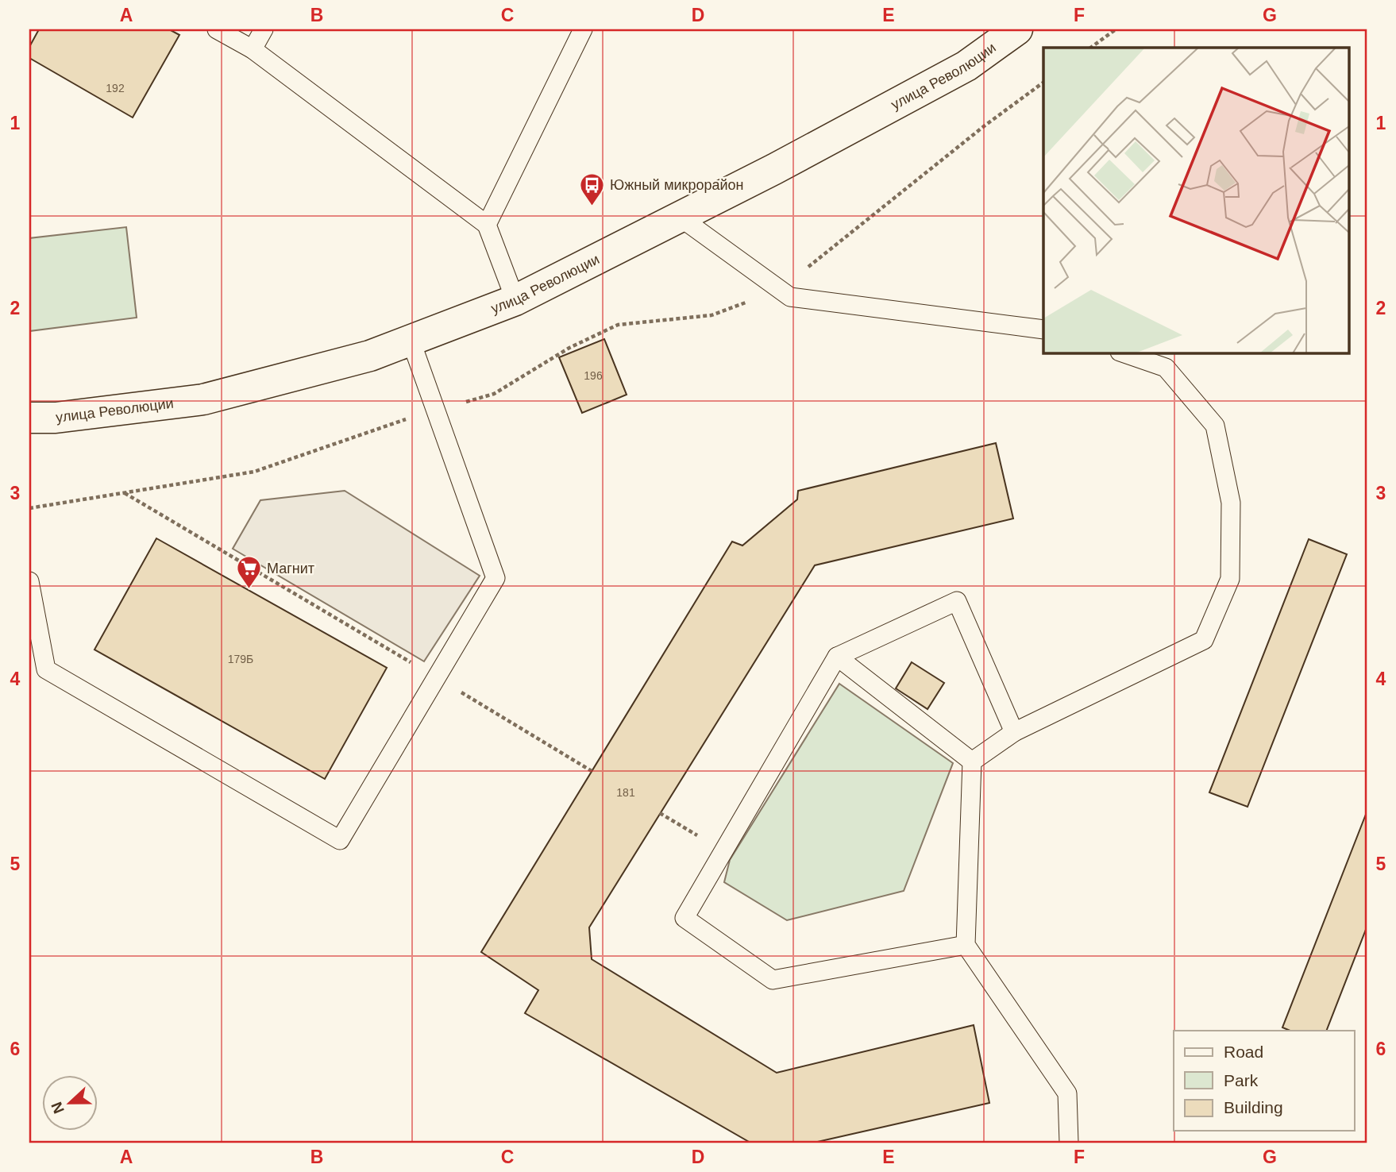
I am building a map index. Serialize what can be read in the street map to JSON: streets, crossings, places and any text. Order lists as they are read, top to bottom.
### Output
{
  "streets": {
    "street": ["улица Революции"]
  },
  "places": {
    "bus stop": ["Южный микрорайон"],
    "supermarket": ["Магнит"]
  },
  "house_numbers": [
    "192",
    "196",
    "179Б",
    "181"
  ],
  "legend": ["Road", "Park", "Building"],
  "north": "left",
  "grid": {
    "columns": [
      "A",
      "B",
      "C",
      "D",
      "E",
      "F",
      "G"
    ],
    "rows": [
      "1",
      "2",
      "3",
      "4",
      "5",
      "6"
    ]
  }
}
